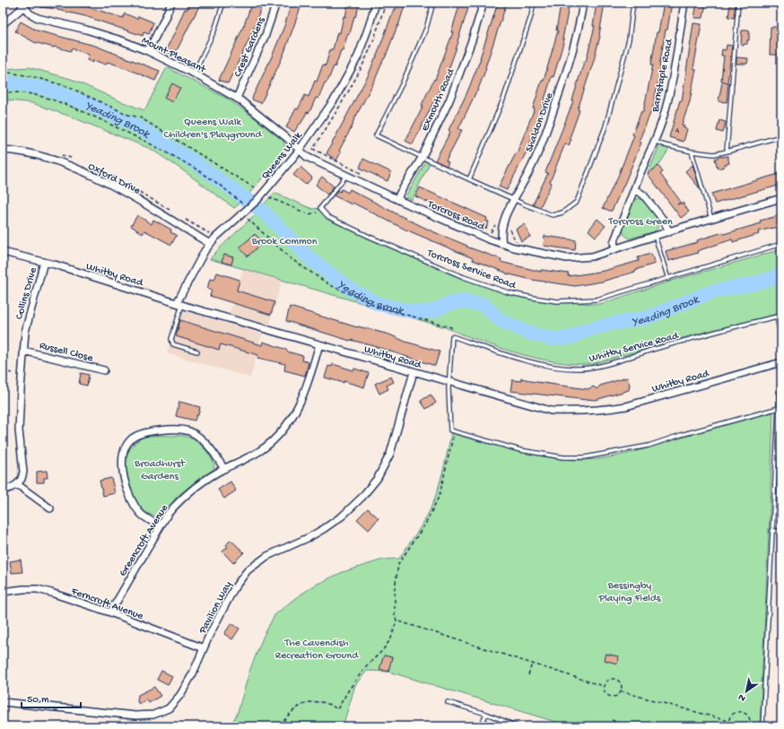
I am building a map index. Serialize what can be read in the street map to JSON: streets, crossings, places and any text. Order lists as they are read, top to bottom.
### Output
{
  "streets": {
    "street": [
      "Crest Gardens",
      "Mount Pleasant",
      "Barnstaple Road",
      "Exmouth Road",
      "Shaldon Drive",
      "Queens Walk",
      "Oxford Drive",
      "Torcross Road",
      "Whitby Road",
      "Collins Drive",
      "Russell Close",
      "Greencroft Avenue",
      "Ferncroft Avenue",
      "Pavilion Way"
    ],
    "lane": ["Torcross Service Road", "Whitby Service Road"]
  },
  "crossings": [
    ["Crest Gardens", "Mount Pleasant"],
    ["Mount Pleasant", "Queens Walk"],
    ["Mount Pleasant", "Torcross Road"],
    ["Exmouth Road", "Torcross Road"],
    ["Shaldon Drive", "Torcross Road"],
    ["Queens Walk", "Oxford Drive"],
    ["Queens Walk", "Torcross Road"],
    ["Queens Walk", "Whitby Road"],
    ["Whitby Road", "Collins Drive"],
    ["Whitby Road", "Greencroft Avenue"],
    ["Whitby Road", "Pavilion Way"],
    ["Collins Drive", "Russell Close"],
    ["Greencroft Avenue", "Ferncroft Avenue"],
    ["Ferncroft Avenue", "Pavilion Way"]
  ],
  "water": ["Yeading Brook"],
  "parks": [
    "Queens Walk Children's Playground",
    "Torcross Green",
    "Brook Common",
    "Broadhurst Gardens",
    "Bessingby Playing Fields",
    "The Cavendish Recreation Ground"
  ],
  "house_numbers": ["4"],
  "scale_bar": "50 m",
  "north": "bottom left"
}
